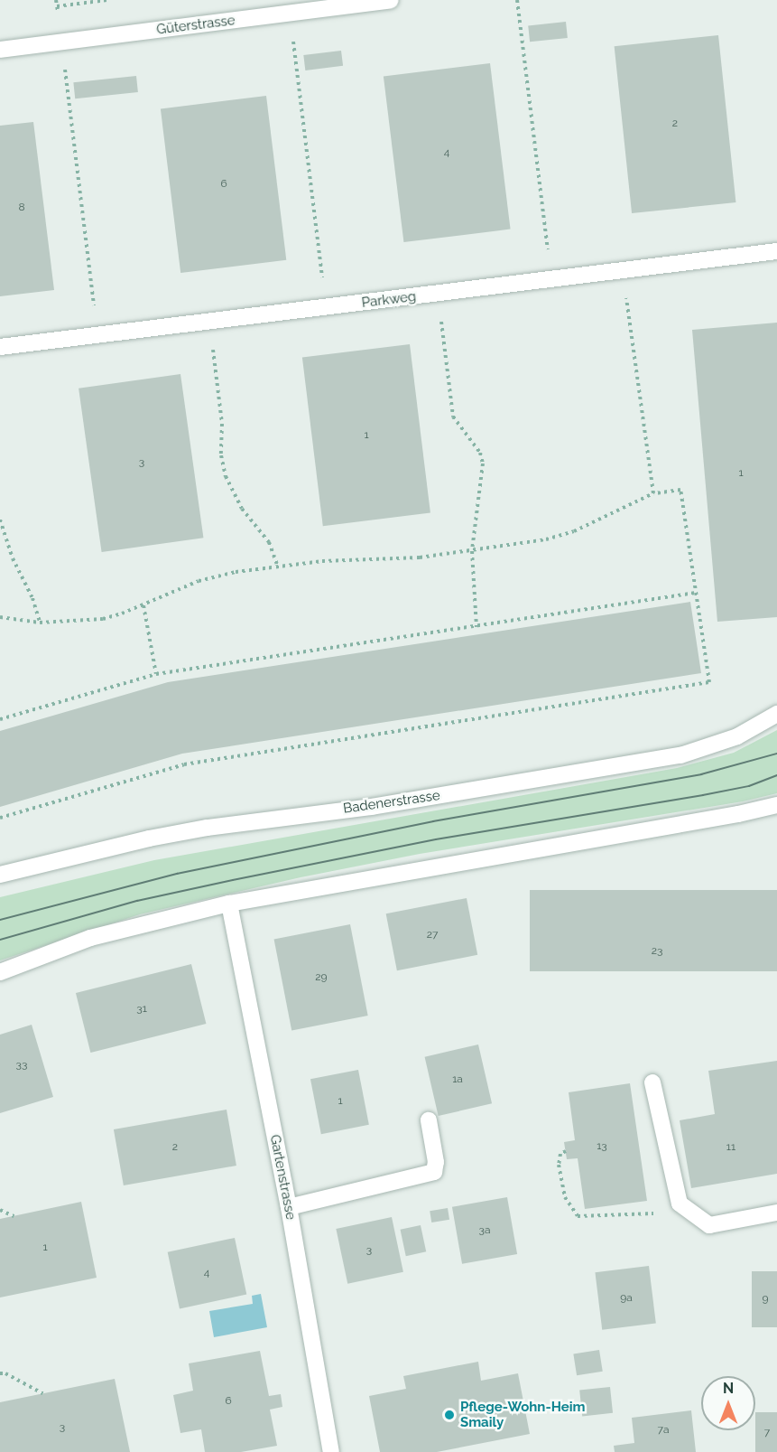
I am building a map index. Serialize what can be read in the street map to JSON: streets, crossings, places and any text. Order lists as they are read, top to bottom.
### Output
{
  "streets": {
    "main road": [
      "Güterstrasse",
      "Parkweg",
      "Badenerstrasse",
      "Gartenstrasse"
    ]
  },
  "places": ["Pflege-Wohn-Heim Smaily"],
  "house_numbers": [
    "2",
    "4",
    "6",
    "8",
    "1",
    "3",
    "1",
    "27",
    "23",
    "29",
    "31",
    "33",
    "1a",
    "1",
    "13",
    "2",
    "11",
    "3a",
    "1",
    "3",
    "4",
    "9a",
    "9",
    "6",
    "3",
    "7a",
    "7"
  ],
  "north": "top"
}
